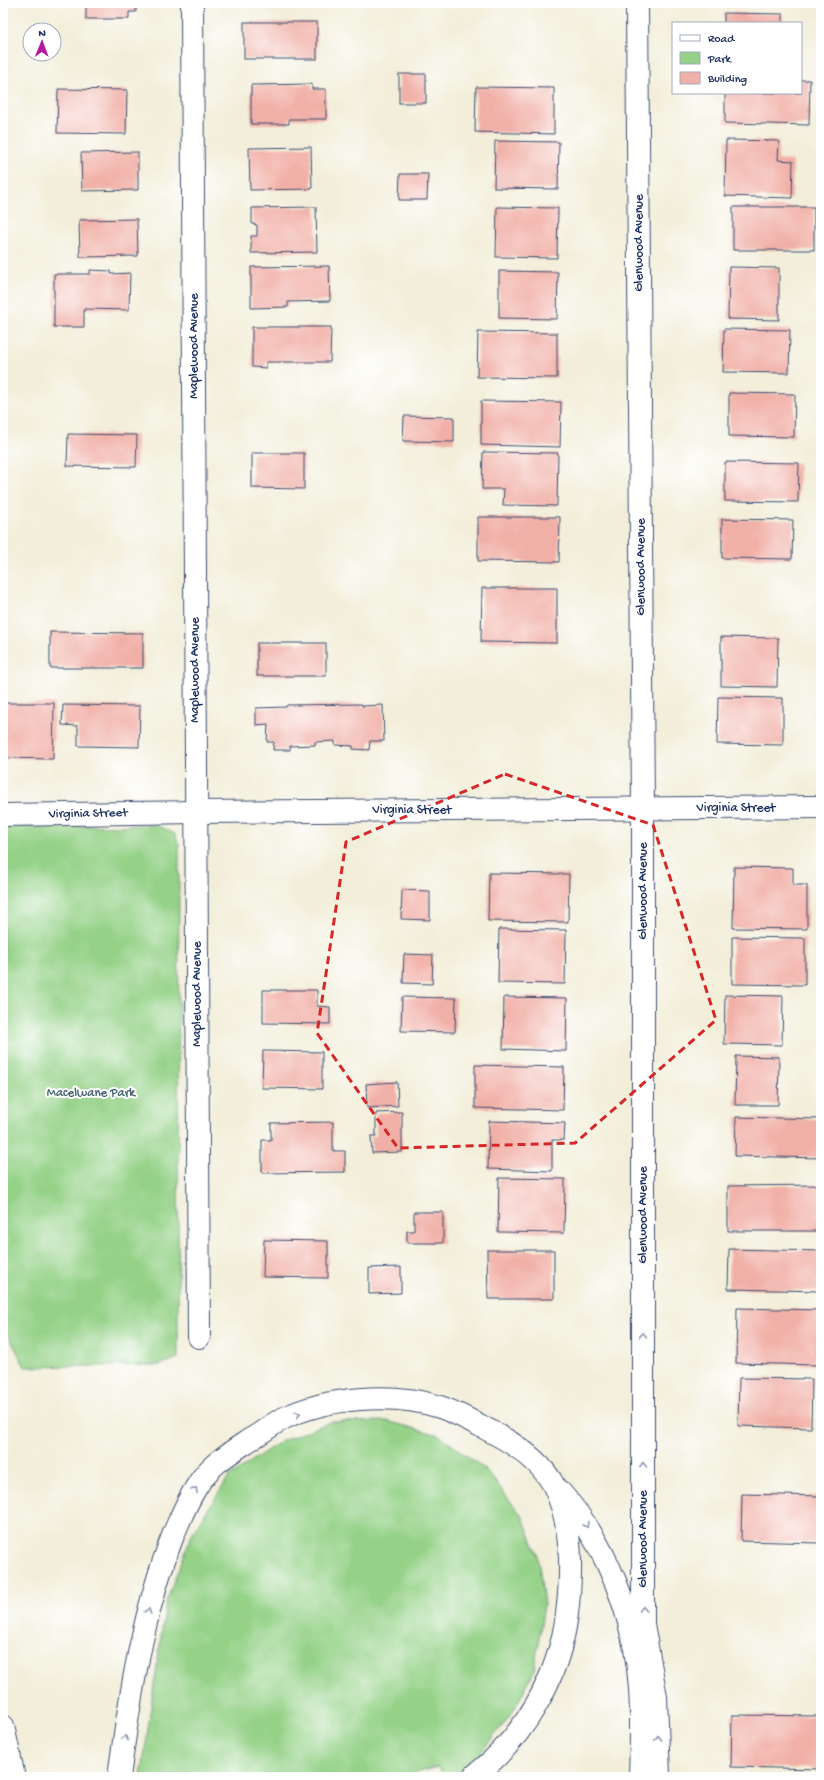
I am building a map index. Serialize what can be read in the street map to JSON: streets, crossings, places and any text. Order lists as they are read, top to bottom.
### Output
{
  "streets": {
    "main road": ["Glenwood Avenue", "Maplewood Avenue", "Virginia Street"]
  },
  "crossings": [
    ["Glenwood Avenue", "Virginia Street"],
    ["Maplewood Avenue", "Virginia Street"]
  ],
  "parks": ["Macelwane Park"],
  "legend": ["Road", "Park", "Building"],
  "north": "top"
}
